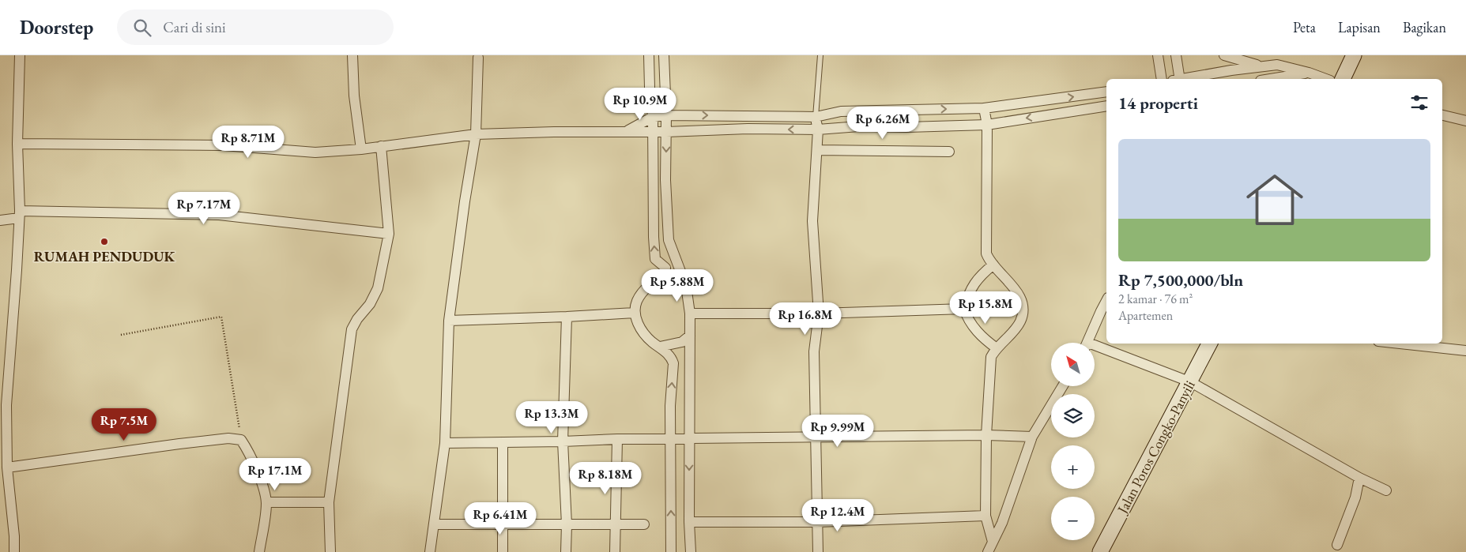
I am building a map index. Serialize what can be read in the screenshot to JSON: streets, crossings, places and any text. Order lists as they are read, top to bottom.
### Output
{
  "streets": {
    "main road": ["Jalan Poros Congko-Panyili"]
  },
  "places": ["RUMAH PENDUDUK"],
  "north": "top left",
  "page": {
    "header": "Doorstep",
    "search": "Cari di sini",
    "nav": ["Peta", "Lapisan", "Bagikan"],
    "heading": "14 properti",
    "price": [
      "Rp 10.9M",
      "Rp 6.26M",
      "Rp 8.71M",
      "Rp 7.17M",
      "Rp 5.88M",
      "Rp 15.8M",
      "Rp 16.8M",
      "Rp 13.3M",
      "Rp 7.5M",
      "Rp 9.99M",
      "Rp 17.1M",
      "Rp 8.18M",
      "Rp 12.4M",
      "Rp 6.41M"
    ],
    "list": [
      {
        "name": "Rp 7,500,000/bln",
        "note": "2 kamar · 76 m² · Apartemen"
      }
    ],
    "map_buttons": ["+", "−"]
  }
}
